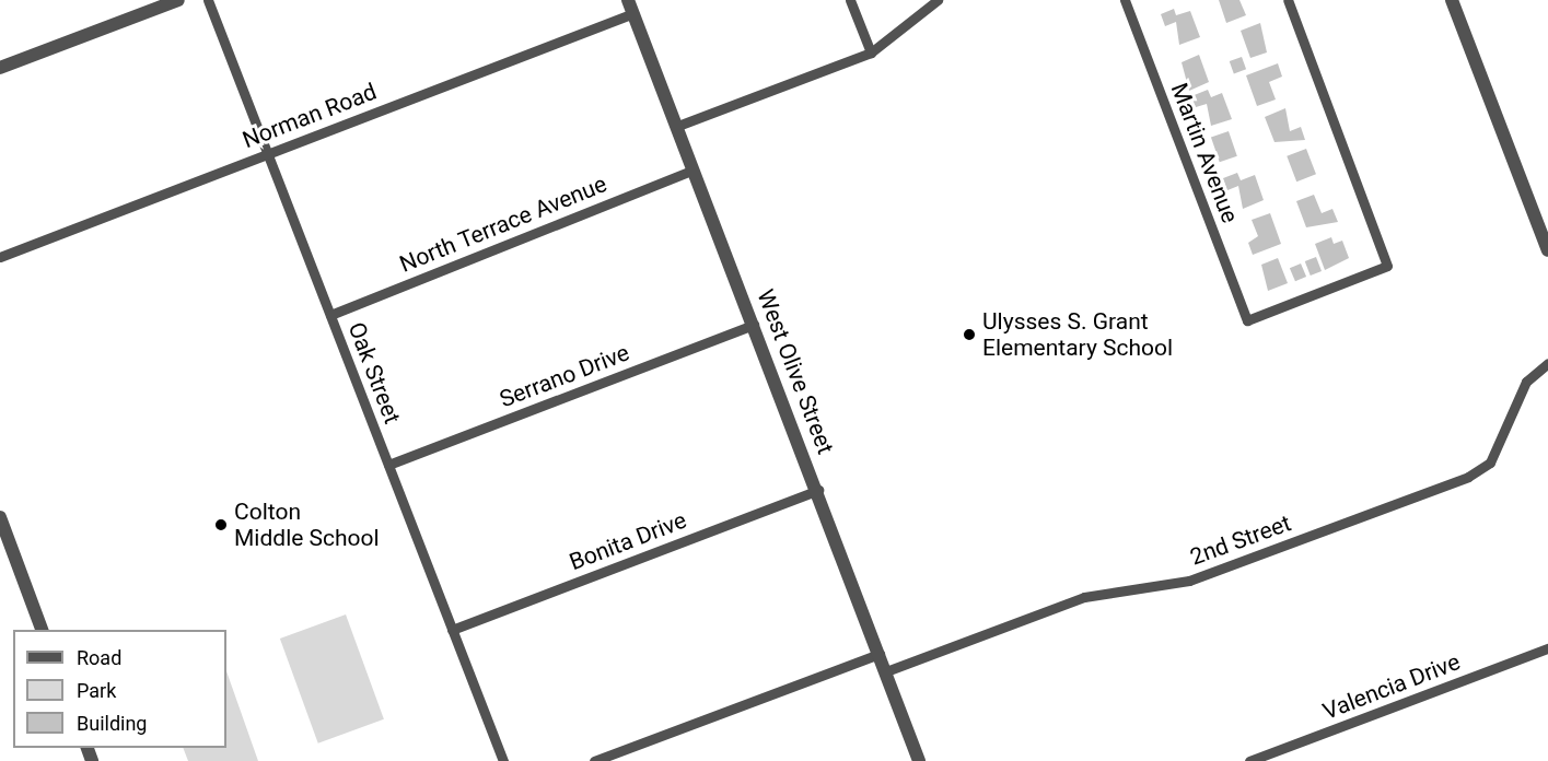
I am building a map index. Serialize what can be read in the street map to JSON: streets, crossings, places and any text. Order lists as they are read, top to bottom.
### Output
{
  "streets": {
    "street": [
      "Norman Road",
      "Martin Avenue",
      "North Terrace Avenue",
      "West Olive Street",
      "Oak Street",
      "Serrano Drive",
      "2nd Street",
      "Bonita Drive",
      "Valencia Drive"
    ]
  },
  "crossings": [
    ["Norman Road", "West Olive Street"],
    ["Norman Road", "Oak Street"],
    ["North Terrace Avenue", "West Olive Street"],
    ["North Terrace Avenue", "Oak Street"],
    ["West Olive Street", "Serrano Drive"],
    ["West Olive Street", "2nd Street"],
    ["West Olive Street", "Bonita Drive"],
    ["Oak Street", "Serrano Drive"],
    ["Oak Street", "Bonita Drive"]
  ],
  "places": ["Ulysses S. Grant Elementary School", "Colton Middle School"],
  "legend": ["Road", "Park", "Building"]
}
